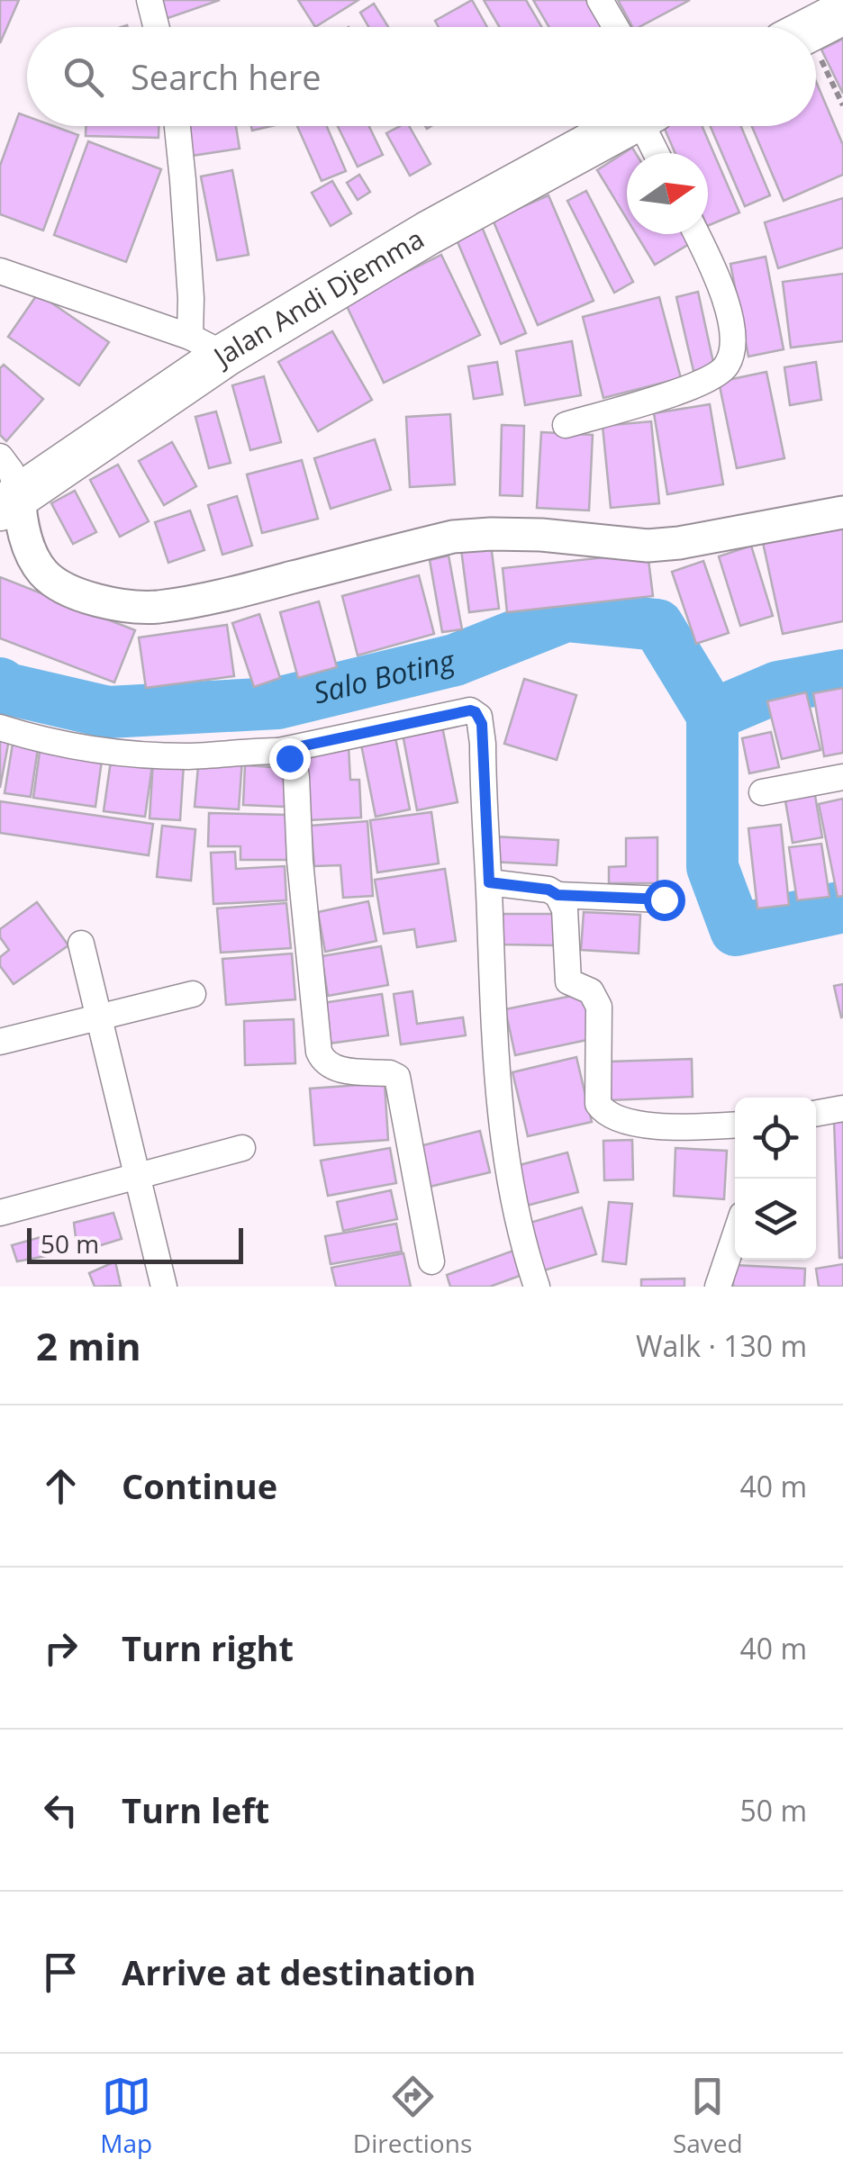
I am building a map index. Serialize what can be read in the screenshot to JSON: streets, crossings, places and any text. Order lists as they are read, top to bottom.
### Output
{
  "streets": {
    "highway": ["Jalan Andi Djemma"]
  },
  "water": ["Salo Boting"],
  "scale_bar": "50 m",
  "north": "right",
  "page": {
    "search": "Search here",
    "scale": "50 m",
    "heading": ["2 min", "Walk · 130 m"],
    "list": [
      ["Continue", "40 m"],
      ["Turn right", "40 m"],
      ["Turn left", "50 m"],
      "Arrive at destination"
    ],
    "nav": ["Map", "Directions", "Saved"]
  }
}
